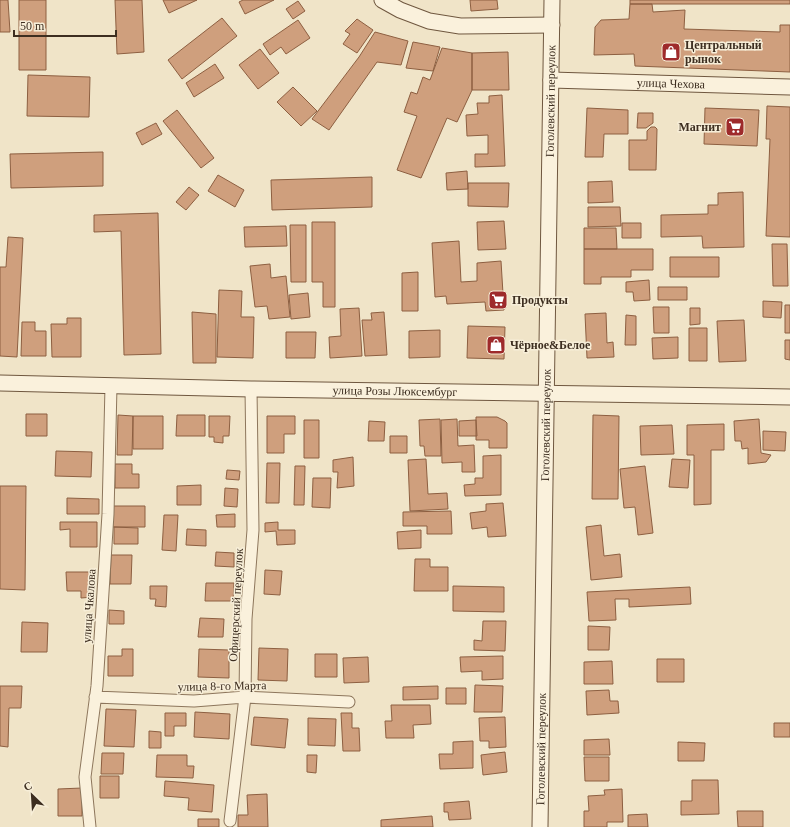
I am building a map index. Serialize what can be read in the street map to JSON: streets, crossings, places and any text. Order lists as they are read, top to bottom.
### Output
{
  "streets": {
    "main road": ["улица Чехова", "Гоголевский переулок", "улица Розы Люксембург"],
    "street": ["Офицерский переулок", "улица Чкалова", "улица 8-го Марта"]
  },
  "crossings": [
    ["улица Чехова", "Гоголевский переулок"],
    ["Гоголевский переулок", "улица Розы Люксембург"],
    ["улица Розы Люксембург", "Офицерский переулок"],
    ["улица Розы Люксембург", "улица Чкалова"],
    ["Офицерский переулок", "улица 8-го Марта"],
    ["улица Чкалова", "улица 8-го Марта"]
  ],
  "places": {
    "shop": ["Центральный рынок", "Чёрное&Белое"],
    "supermarket": ["Магнит", "Продукты"]
  },
  "scale_bar": "50 m",
  "north": "top left"
}
